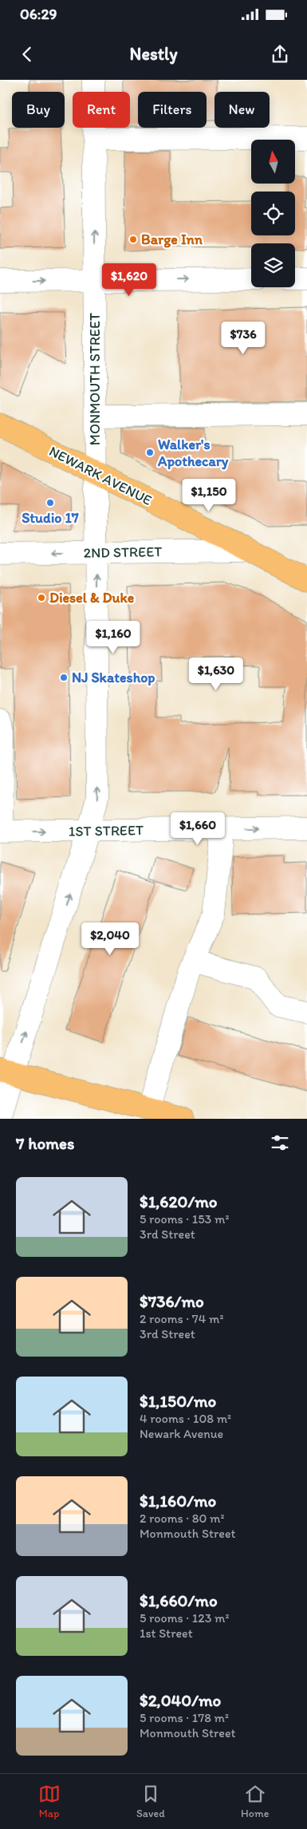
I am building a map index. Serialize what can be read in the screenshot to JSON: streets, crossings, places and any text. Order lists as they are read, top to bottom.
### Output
{
  "streets": {
    "main road": ["NEWARK AVENUE"],
    "street": ["MONMOUTH STREET", "2ND STREET", "1ST STREET"]
  },
  "crossings": [
    ["MONMOUTH STREET", "NEWARK AVENUE"],
    ["MONMOUTH STREET", "2ND STREET"],
    ["MONMOUTH STREET", "1ST STREET"],
    ["NEWARK AVENUE", "2ND STREET"]
  ],
  "one_way": ["2ND STREET", "1ST STREET"],
  "places": [
    "Barge Inn",
    "Walker's Apothecary",
    "Studio 17",
    "Diesel & Duke",
    "NJ Skateshop"
  ],
  "north": "top",
  "page": {
    "status": "06:29",
    "header": "Nestly",
    "chip": [
      "Buy",
      "Rent",
      "Filters",
      "New"
    ],
    "price": [
      "$1,620",
      "$736",
      "$1,150",
      "$1,160",
      "$1,630",
      "$1,660",
      "$2,040"
    ],
    "heading": "7 homes",
    "list": [
      {
        "name": "$1,620/mo",
        "note": "5 rooms · 153 m² · 3rd Street"
      },
      {
        "name": "$736/mo",
        "note": "2 rooms · 74 m² · 3rd Street"
      },
      {
        "name": "$1,150/mo",
        "note": "4 rooms · 108 m² · Newark Avenue"
      },
      {
        "name": "$1,160/mo",
        "note": "2 rooms · 80 m² · Monmouth Street"
      },
      {
        "name": "$1,660/mo",
        "note": "5 rooms · 123 m² · 1st Street"
      },
      {
        "name": "$2,040/mo",
        "note": "5 rooms · 178 m² · Monmouth Street"
      }
    ],
    "tabs": ["Map", "Saved", "Home"]
  }
}
